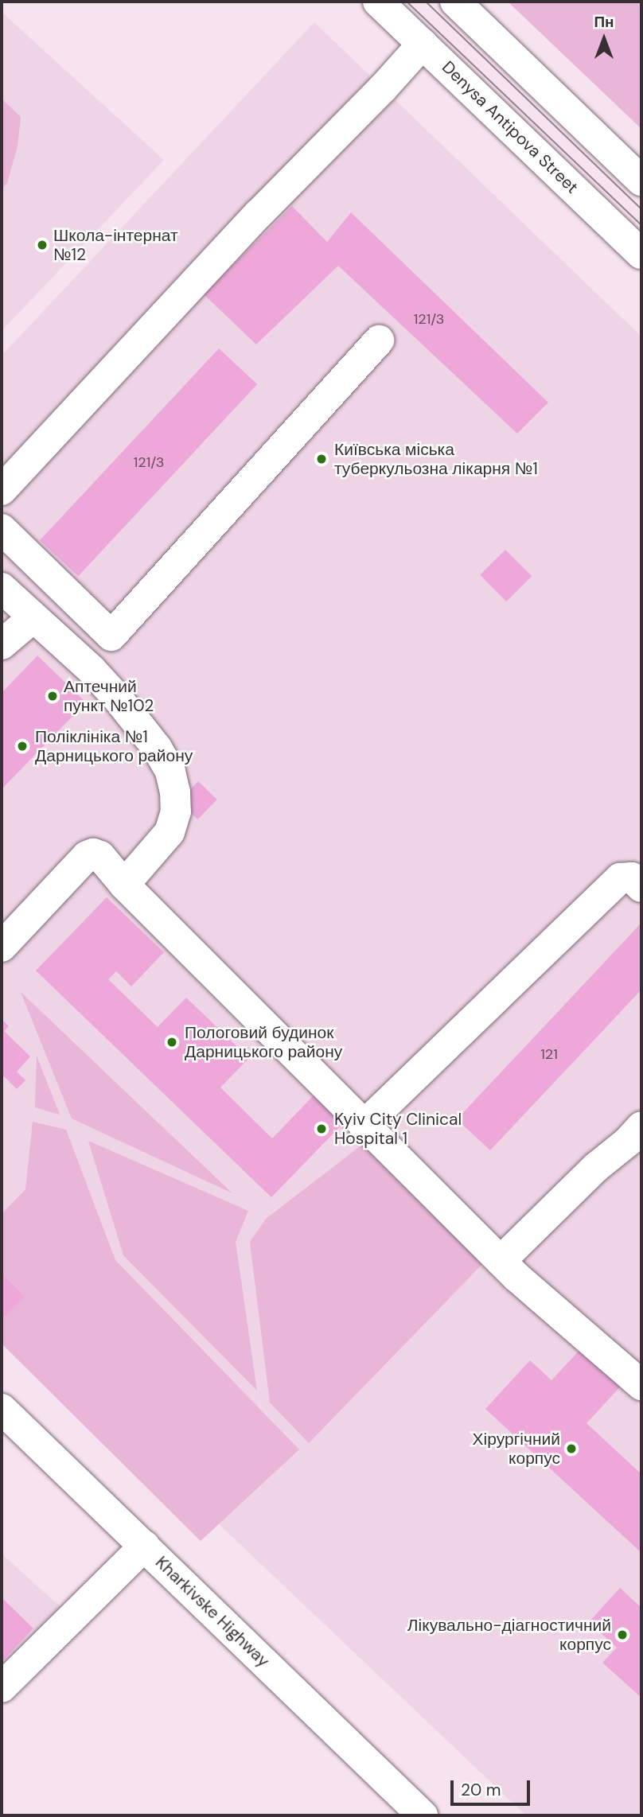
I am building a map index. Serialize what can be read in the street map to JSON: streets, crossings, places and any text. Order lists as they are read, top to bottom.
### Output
{
  "streets": {
    "street": ["Denysa Antipova Street", "Kharkivske Highway"]
  },
  "places": [
    "Школа-інтернат №12",
    "Київська міська туберкульозна лікарня №1",
    "Аптечний пункт №102",
    "Поліклініка №1 Дарницького району",
    "Пологовий будинок Дарницького району",
    "Kyiv City Clinical Hospital 1",
    "Хірургічний корпус",
    "Лікувально-діагностичний корпус"
  ],
  "house_numbers": ["121/3", "121/3", "121"],
  "scale_bar": "20 m",
  "north": "top"
}
